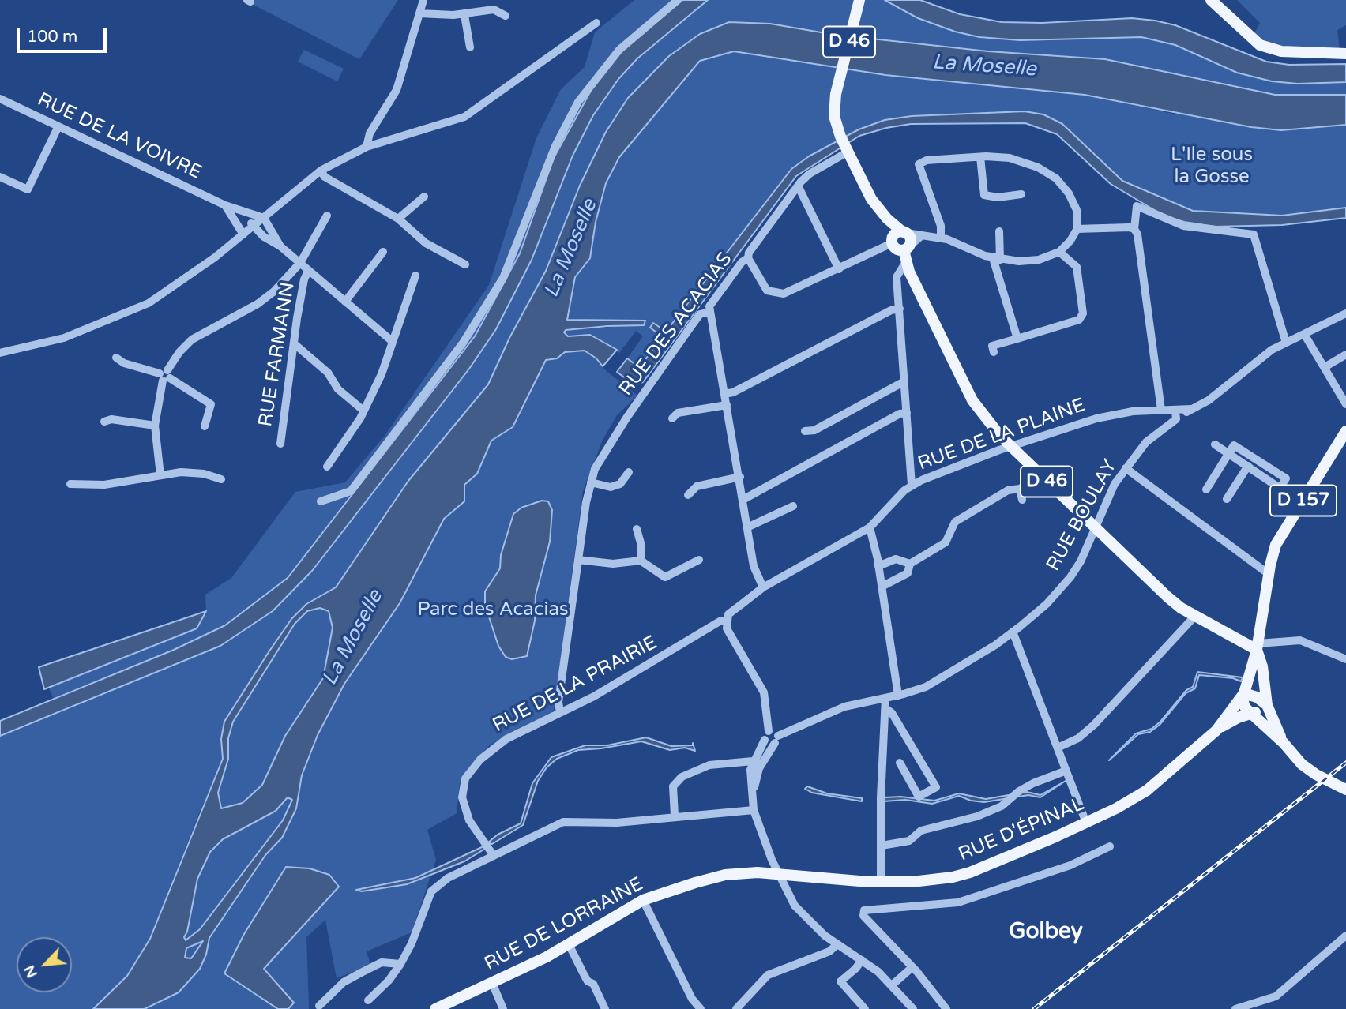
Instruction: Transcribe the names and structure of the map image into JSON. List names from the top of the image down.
{
  "streets": {
    "main road": [
      "D 46",
      "D 157",
      "RUE D'ÉPINAL",
      "RUE DE LORRAINE"
    ],
    "street": [
      "RUE DE LA VOIVRE",
      "RUE DES ACACIAS",
      "RUE FARMANN",
      "RUE DE LA PLAINE",
      "RUE BOULAY",
      "RUE DE LA PRAIRIE"
    ]
  },
  "crossings": [
    ["D 46", "RUE DES ACACIAS"],
    ["D 46", "RUE DE LA PLAINE"],
    ["D 46", "D 157"],
    ["D 46", "RUE BOULAY"],
    ["D 46", "RUE D'ÉPINAL"],
    ["RUE DES ACACIAS", "RUE DE LA PRAIRIE"],
    ["RUE DE LA PLAINE", "RUE BOULAY"],
    ["RUE DE LA PLAINE", "RUE DE LA PRAIRIE"],
    ["D 157", "RUE D'ÉPINAL"],
    ["RUE D'ÉPINAL", "RUE DE LORRAINE"]
  ],
  "districts": ["Golbey"],
  "water": ["La Moselle"],
  "parks": ["L'Ile sous la Gosse", "Parc des Acacias"],
  "scale_bar": "100 m",
  "north": "bottom left"
}
